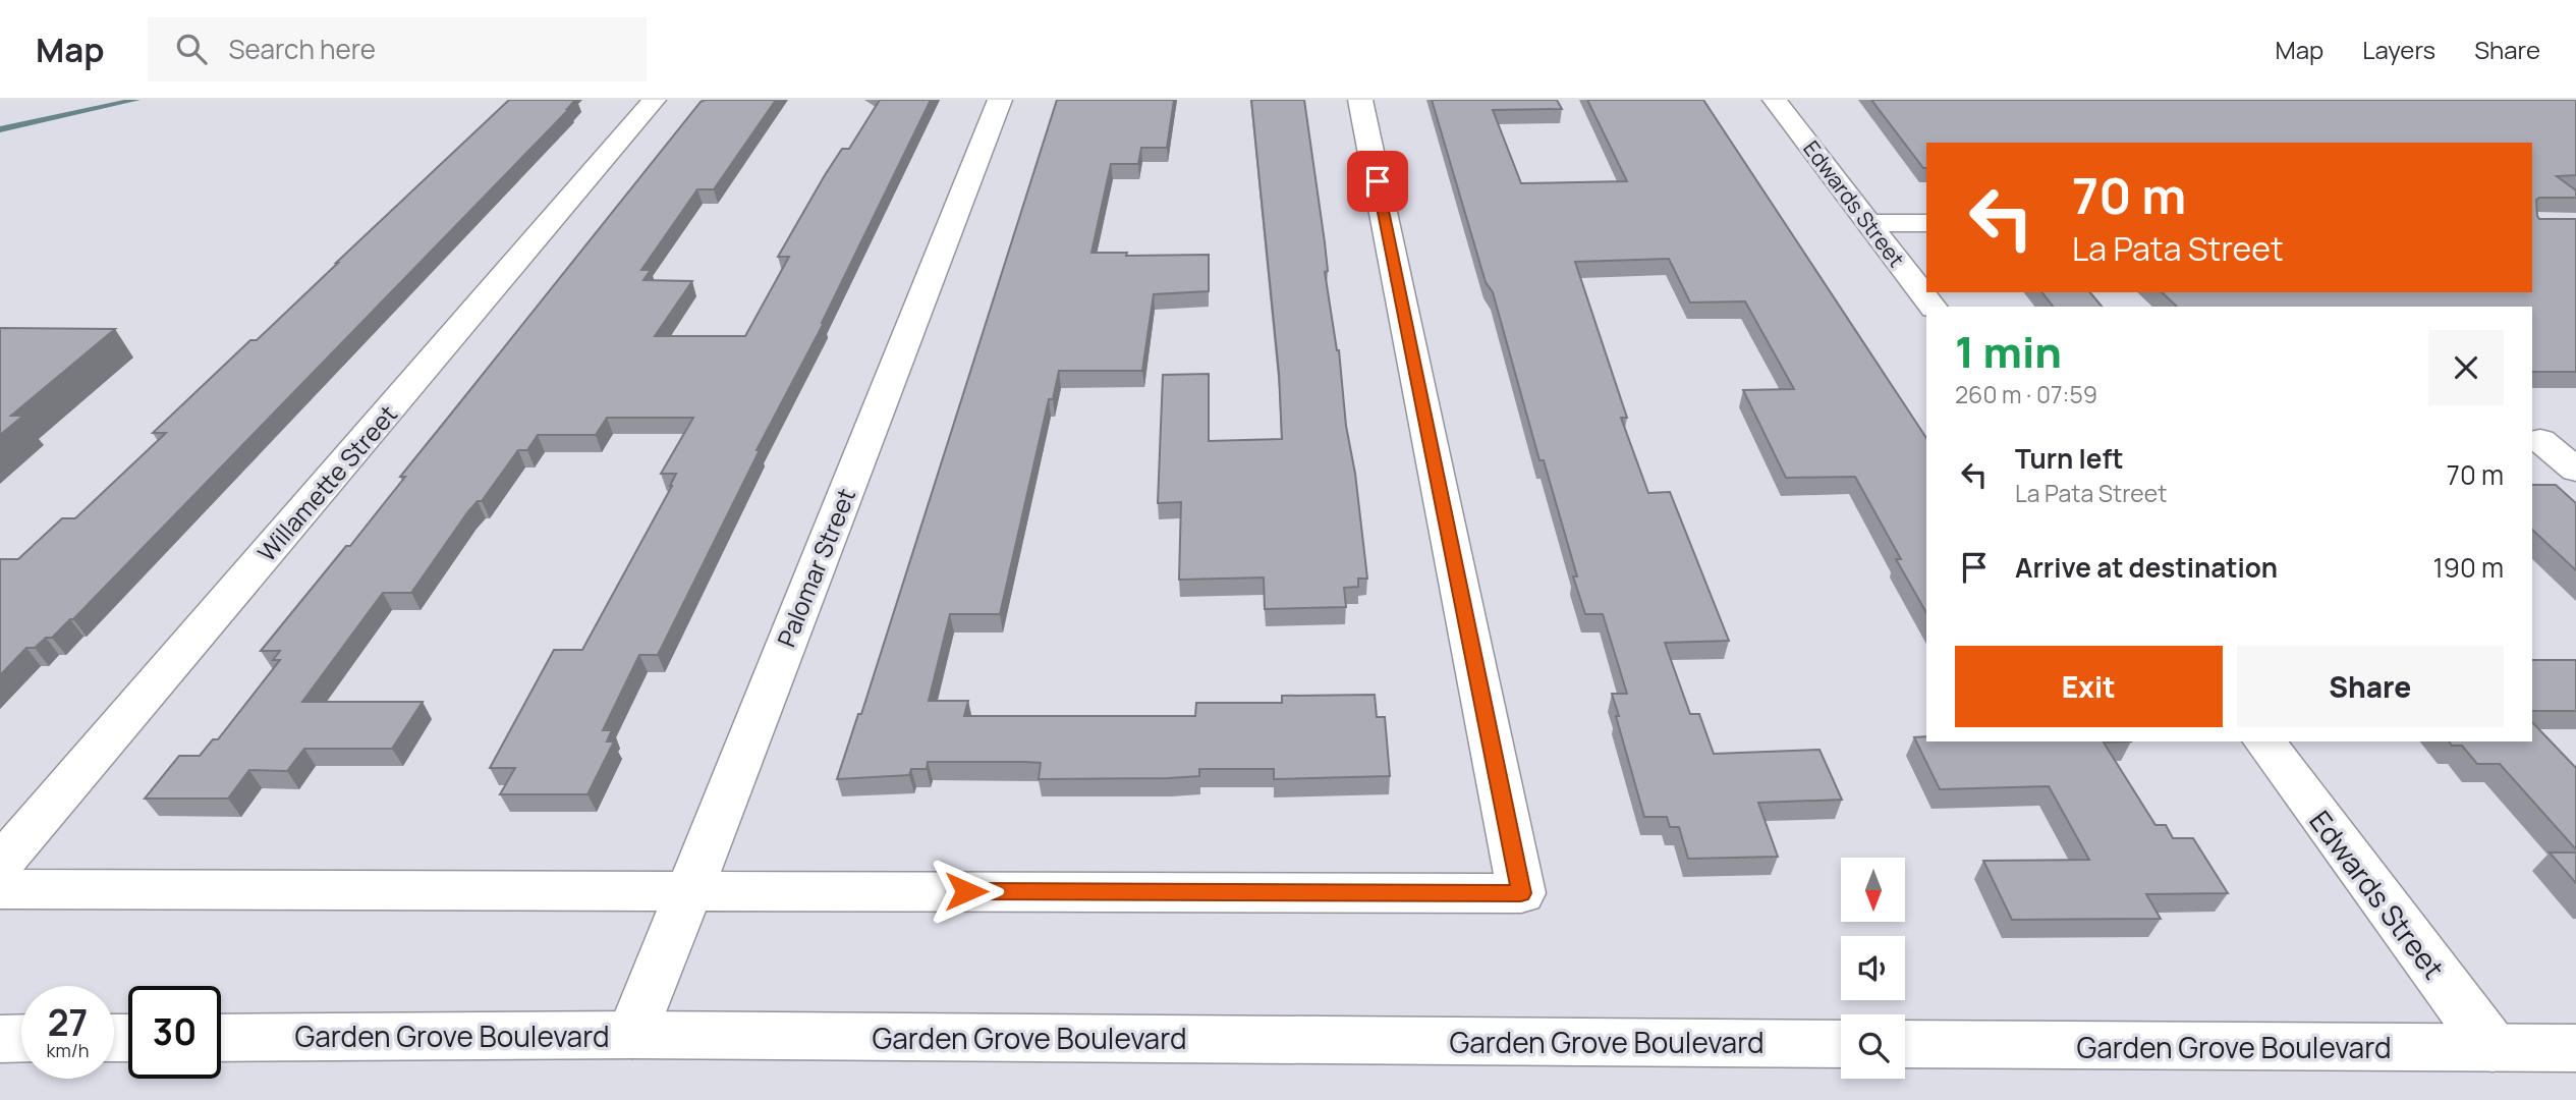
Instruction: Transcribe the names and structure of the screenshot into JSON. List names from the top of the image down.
{
  "streets": {
    "street": [
      "Edwards Street",
      "Willamette Street",
      "Palomar Street",
      "Garden Grove Boulevard"
    ]
  },
  "crossings": [
    ["Edwards Street", "Garden Grove Boulevard"],
    ["Palomar Street", "Garden Grove Boulevard"]
  ],
  "north": "bottom",
  "page": {
    "header": "Map",
    "search": "Search here",
    "nav": ["Map", "Layers", "Share"],
    "turn": ["70 m", "La Pata Street"],
    "heading": ["1 min", "260 m · 07:59"],
    "list": [
      {
        "name": "Turn left",
        "note": "La Pata Street",
        "value": "70 m"
      },
      {
        "name": "Arrive at destination",
        "value": "190 m"
      }
    ],
    "buttons": ["Exit", "Share"],
    "speed": "27 km/h",
    "limit": "30"
  }
}
